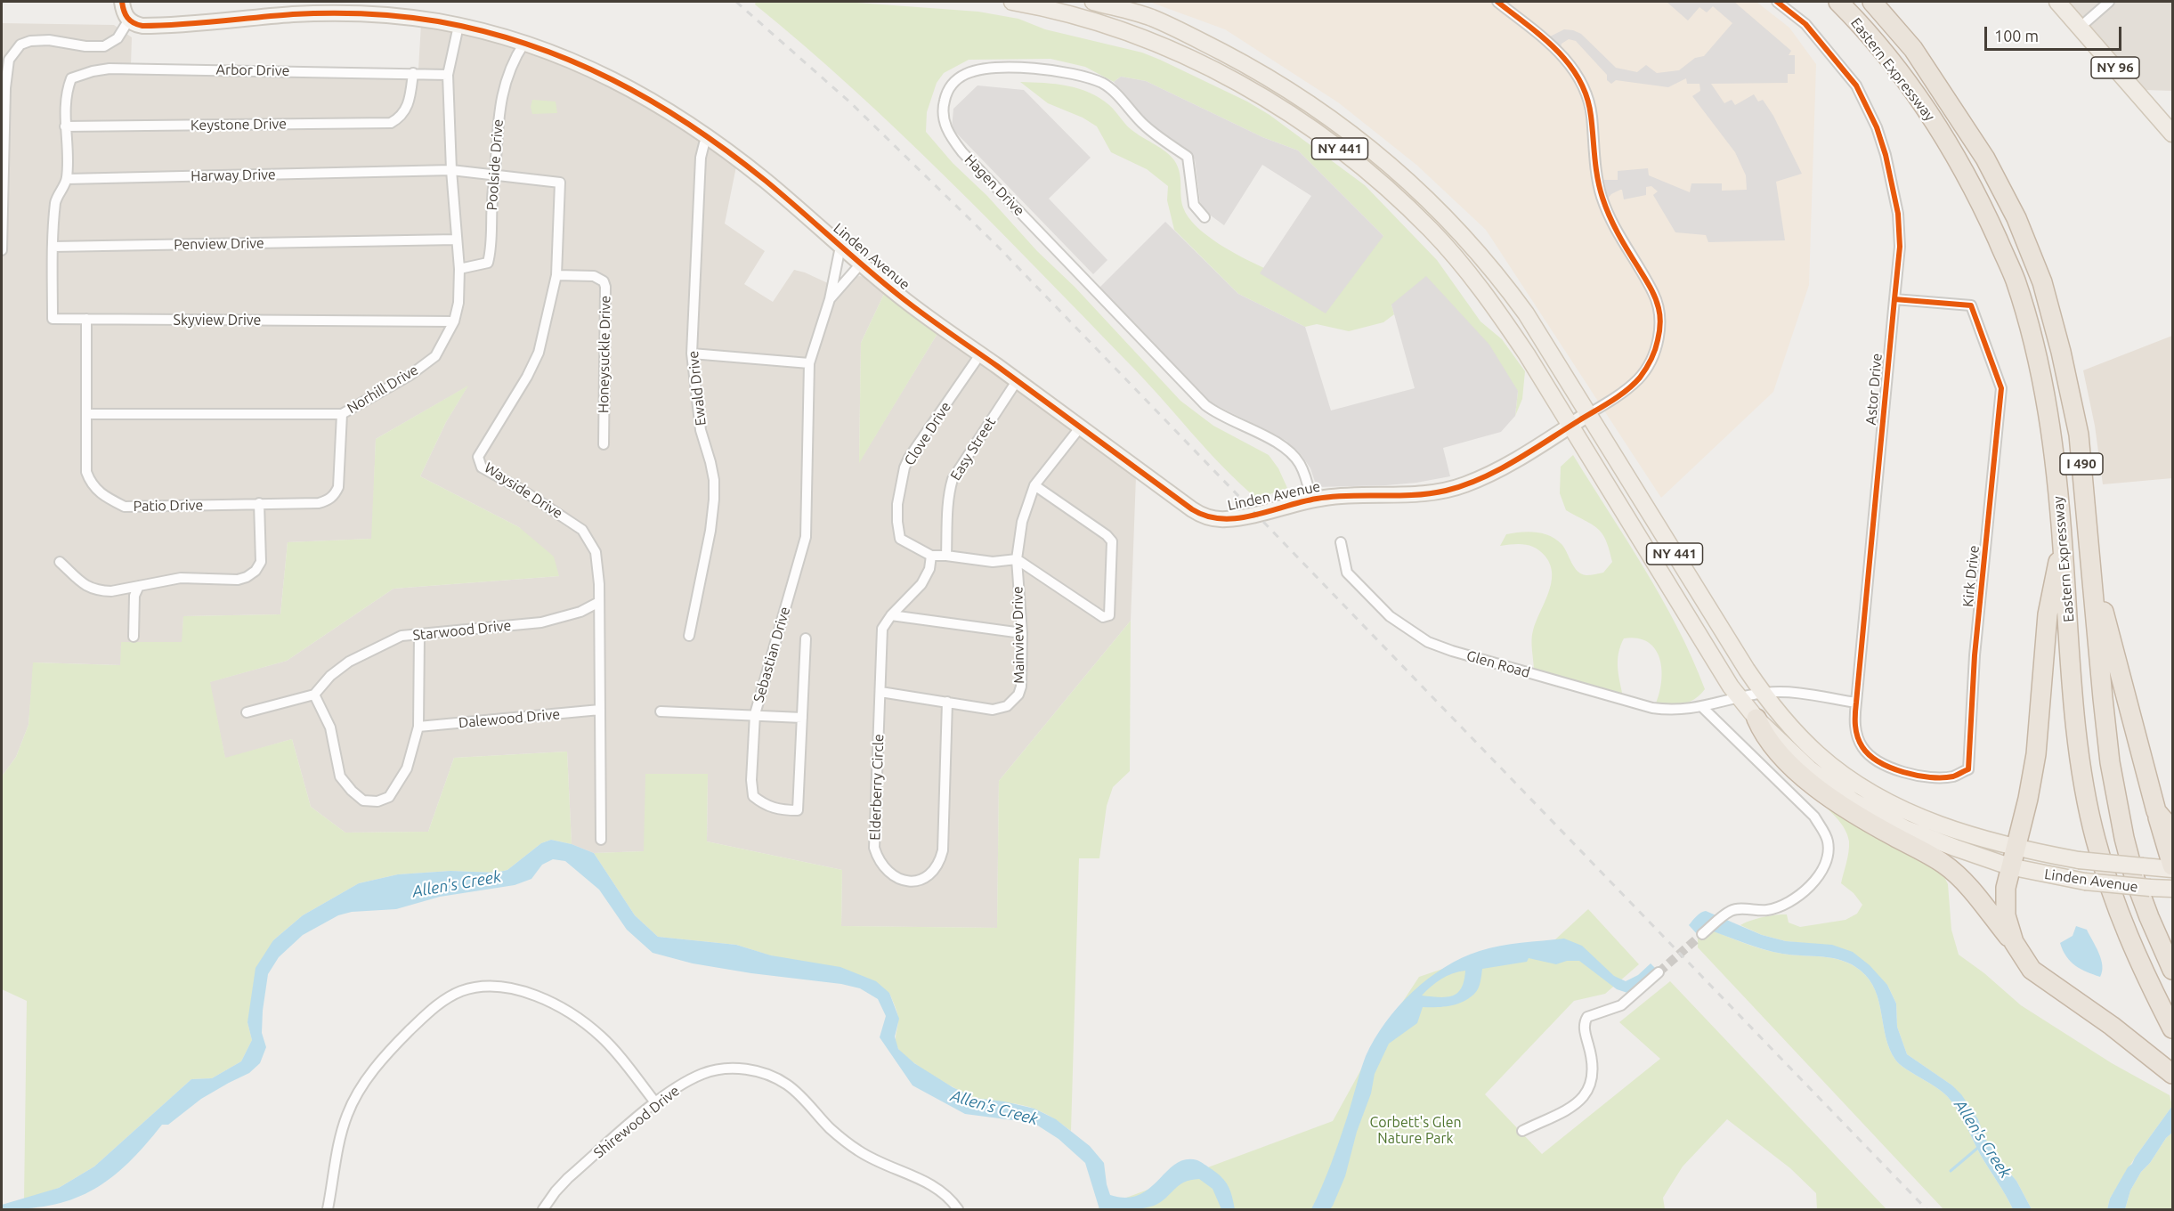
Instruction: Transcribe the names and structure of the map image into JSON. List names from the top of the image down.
{
  "streets": {
    "highway": ["Eastern Expressway", "I 490"],
    "main road": ["NY 96", "NY 441", "Linden Avenue"],
    "street": [
      "Arbor Drive",
      "Keystone Drive",
      "Poolside Drive",
      "Harway Drive",
      "Hagen Drive",
      "Penview Drive",
      "Skyview Drive",
      "Honeysuckle Drive",
      "Ewald Drive",
      "Norhill Drive",
      "Astor Drive",
      "Clove Drive",
      "Easy Street",
      "Wayside Drive",
      "Patio Drive",
      "Kirk Drive",
      "Starwood Drive",
      "Mainview Drive",
      "Sebastian Drive",
      "Glen Road",
      "Dalewood Drive",
      "Elderberry Circle",
      "Shirewood Drive"
    ]
  },
  "crossings": [
    ["Arbor Drive", "Keystone Drive"],
    ["Arbor Drive", "Norhill Drive"],
    ["NY 441", "Linden Avenue"],
    ["NY 441", "Glen Road"],
    ["Poolside Drive", "Harway Drive"],
    ["Poolside Drive", "Linden Avenue"],
    ["Poolside Drive", "Norhill Drive"],
    ["Poolside Drive", "Wayside Drive"],
    ["Harway Drive", "Norhill Drive"],
    ["Harway Drive", "Wayside Drive"],
    ["Hagen Drive", "Linden Avenue"],
    ["Penview Drive", "Skyview Drive"],
    ["Penview Drive", "Norhill Drive"],
    ["Linden Avenue", "Ewald Drive"],
    ["Linden Avenue", "Norhill Drive"],
    ["Linden Avenue", "Clove Drive"],
    ["Linden Avenue", "Easy Street"],
    ["Linden Avenue", "Sebastian Drive"],
    ["Skyview Drive", "Norhill Drive"],
    ["Skyview Drive", "Patio Drive"],
    ["Honeysuckle Drive", "Wayside Drive"],
    ["Norhill Drive", "Patio Drive"],
    ["Astor Drive", "Kirk Drive"],
    ["Clove Drive", "Easy Street"],
    ["Clove Drive", "Mainview Drive"],
    ["Clove Drive", "Elderberry Circle"],
    ["Wayside Drive", "Starwood Drive"],
    ["Wayside Drive", "Dalewood Drive"],
    ["Mainview Drive", "Elderberry Circle"]
  ],
  "water": ["Allen's Creek"],
  "parks": ["Corbett's Glen Nature Park"],
  "scale_bar": "100 m"
}
